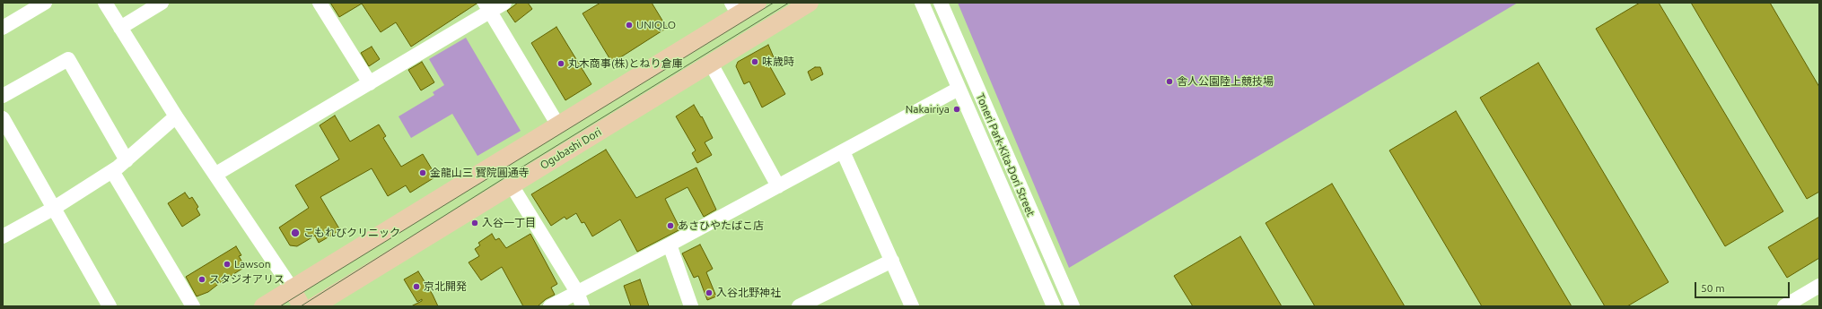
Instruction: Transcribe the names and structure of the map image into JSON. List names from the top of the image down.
{
  "streets": {
    "main road": ["Ogubashi Dori"],
    "street": ["Toneri Park-Kita-Dori Street"]
  },
  "places": [
    "UNIQLO",
    "味歳時",
    "丸木商事(株)とねり倉庫",
    "舎人公園陸上競技場",
    "Nakairiya",
    "金龍山三 寳院圓通寺",
    "入谷一丁目",
    "あさひやたばこ店",
    "こもれびクリニック",
    "Lawson",
    "スタジオアリス",
    "京北開発",
    "入谷北野神社"
  ],
  "scale_bar": "50 m"
}
